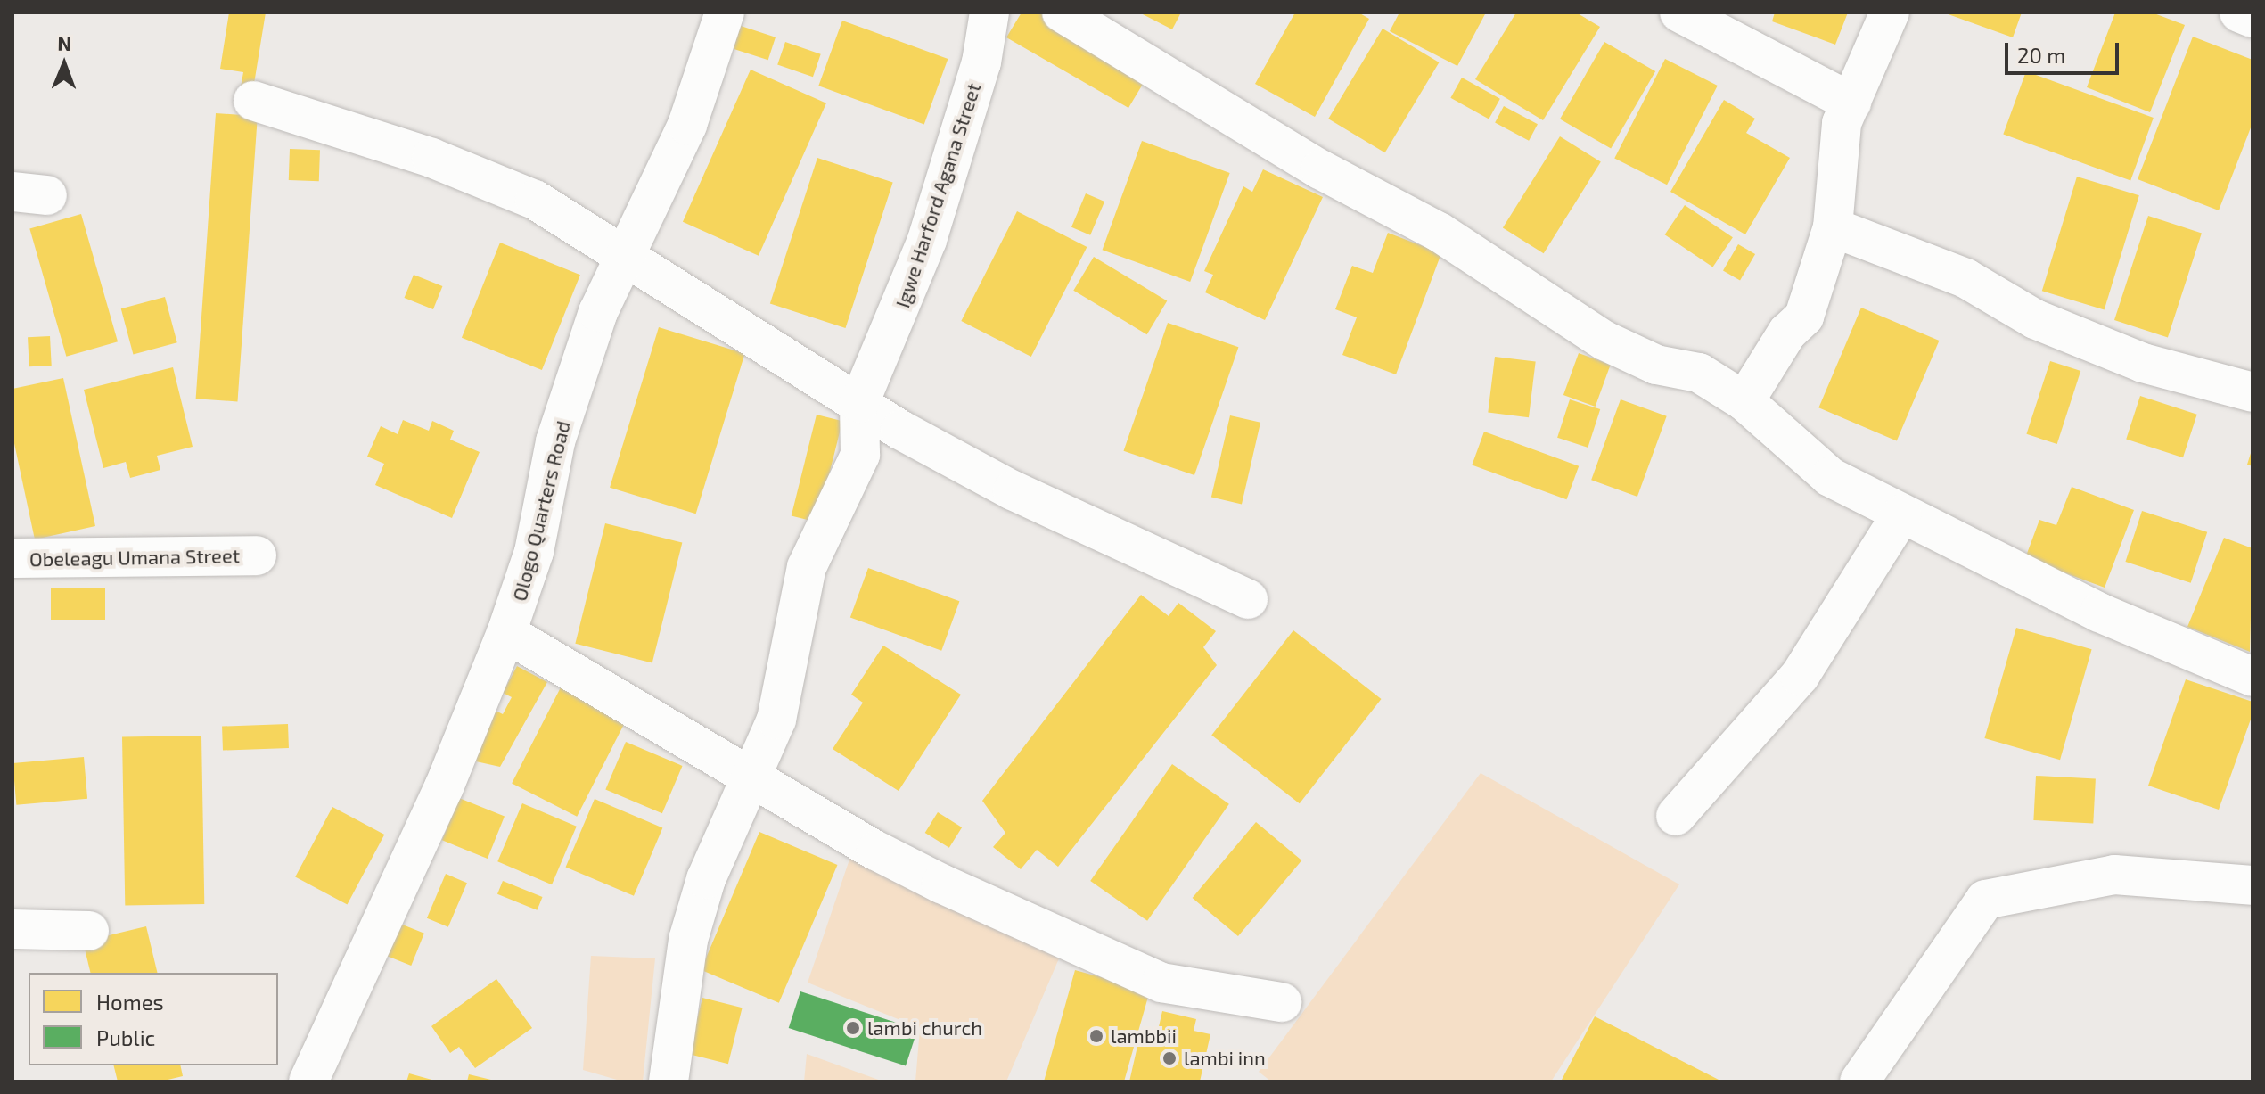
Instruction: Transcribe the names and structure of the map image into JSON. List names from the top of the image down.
{
  "streets": {
    "street": ["Igwe Harford Agana Street", "Ologo Quarters Road", "Obeleagu Umana Street"]
  },
  "places": ["lambi church", "lambbii", "lambi inn"],
  "legend": ["Homes", "Public"],
  "scale_bar": "20 m",
  "north": "top"
}
